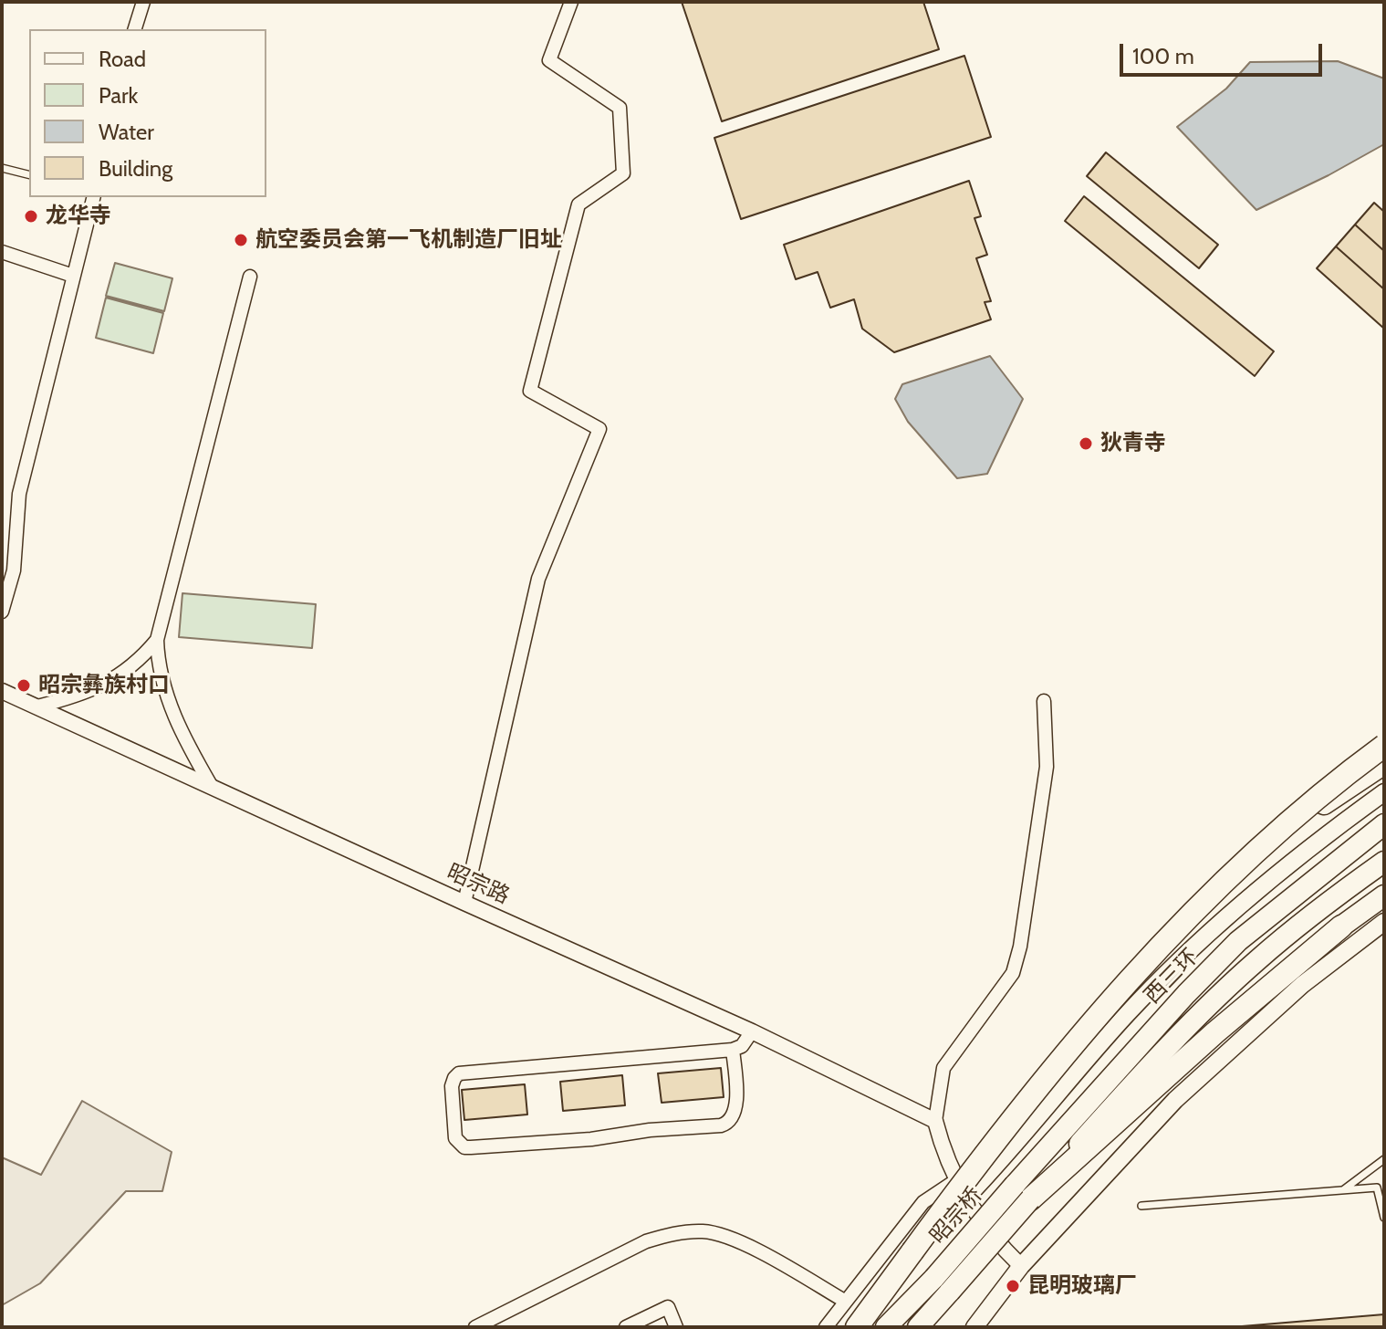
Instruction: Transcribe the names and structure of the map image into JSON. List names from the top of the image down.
{
  "streets": {
    "highway": ["西三环", "昭宗桥"],
    "street": ["昭宗路"]
  },
  "crossings": [
    ["西三环", "昭宗桥"]
  ],
  "places": [
    "龙华寺",
    "航空委员会第一飞机制造厂旧址",
    "狄青寺",
    "昭宗彝族村口",
    "昆明玻璃厂"
  ],
  "legend": [
    "Road",
    "Park",
    "Water",
    "Building"
  ],
  "scale_bar": "100 m"
}
